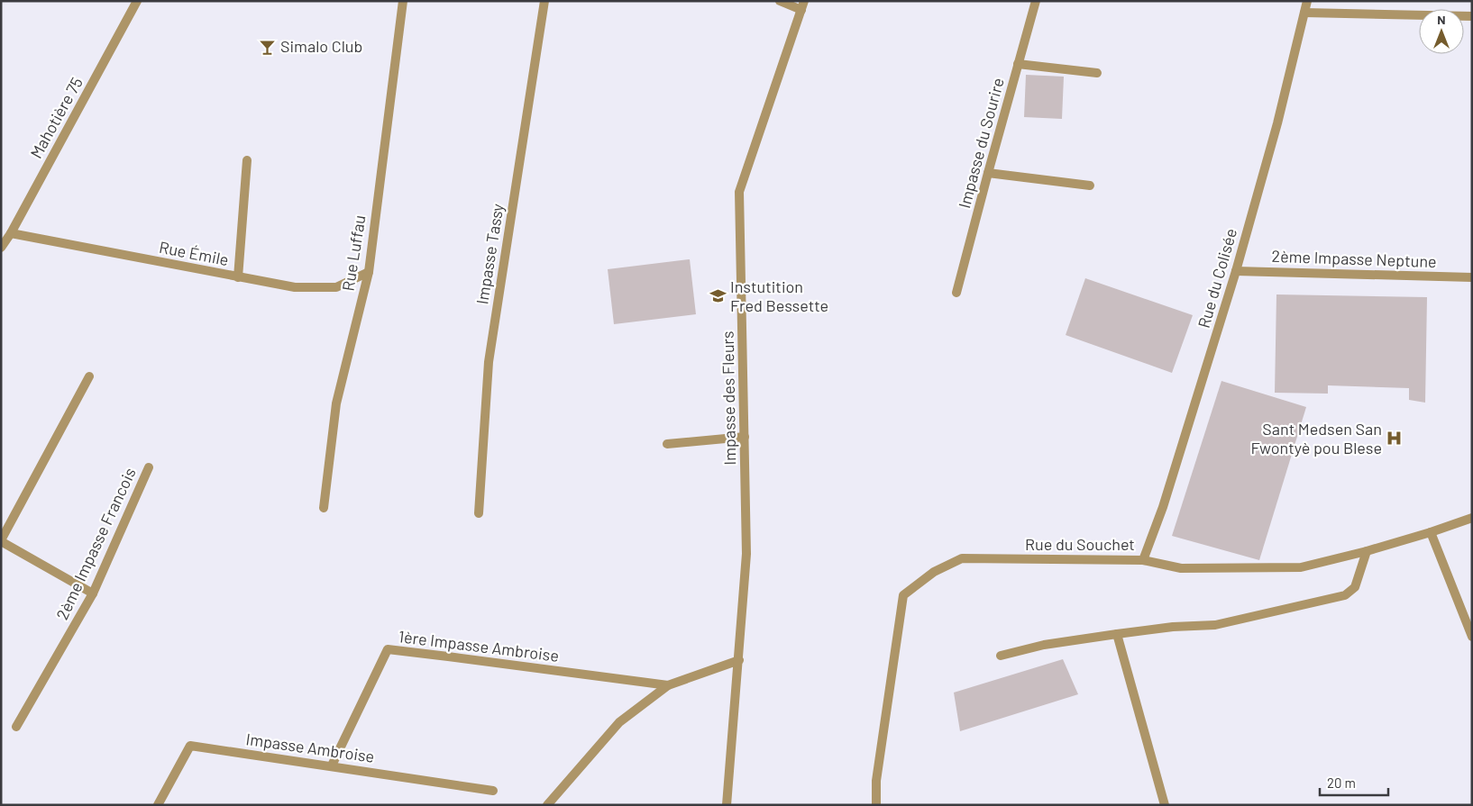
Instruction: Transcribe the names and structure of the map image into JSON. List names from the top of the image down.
{
  "streets": {
    "street": [
      "Mahotière 75",
      "Impasse du Sourire",
      "Rue Luffau",
      "Rue Émile",
      "Impasse Tassy",
      "2ème Impasse Neptune",
      "Rue du Colisée",
      "Impasse des Fleurs",
      "2ème Impasse Francois",
      "Rue du Souchet",
      "1ère Impasse Ambroise",
      "Impasse Ambroise"
    ]
  },
  "crossings": [
    ["Mahotière 75", "Rue Émile"],
    ["Rue Luffau", "Rue Émile"],
    ["2ème Impasse Neptune", "Rue du Colisée"],
    ["Rue du Colisée", "Rue du Souchet"],
    ["1ère Impasse Ambroise", "Impasse Ambroise"]
  ],
  "places": {
    "bar": ["Simalo Club"],
    "school or university": ["Instutition Fred Bessette"],
    "hospital": ["Sant Medsen San Fwontyè pou Blese"]
  },
  "scale_bar": "20 m",
  "north": "top"
}
